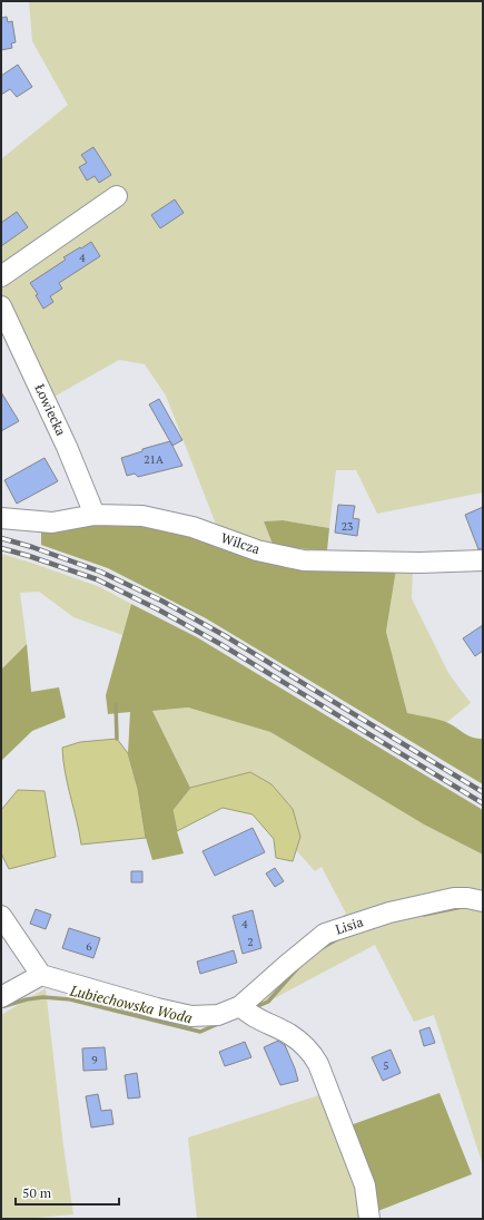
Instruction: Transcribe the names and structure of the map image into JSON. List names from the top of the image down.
{
  "streets": {
    "street": ["Łowiecka", "Wilcza", "Lisia"]
  },
  "crossings": [
    ["Łowiecka", "Wilcza"]
  ],
  "water": ["Lubiechowska Woda"],
  "house_numbers": [
    "4",
    "21A",
    "23",
    "4",
    "2",
    "6",
    "9",
    "5"
  ],
  "scale_bar": "50 m"
}
